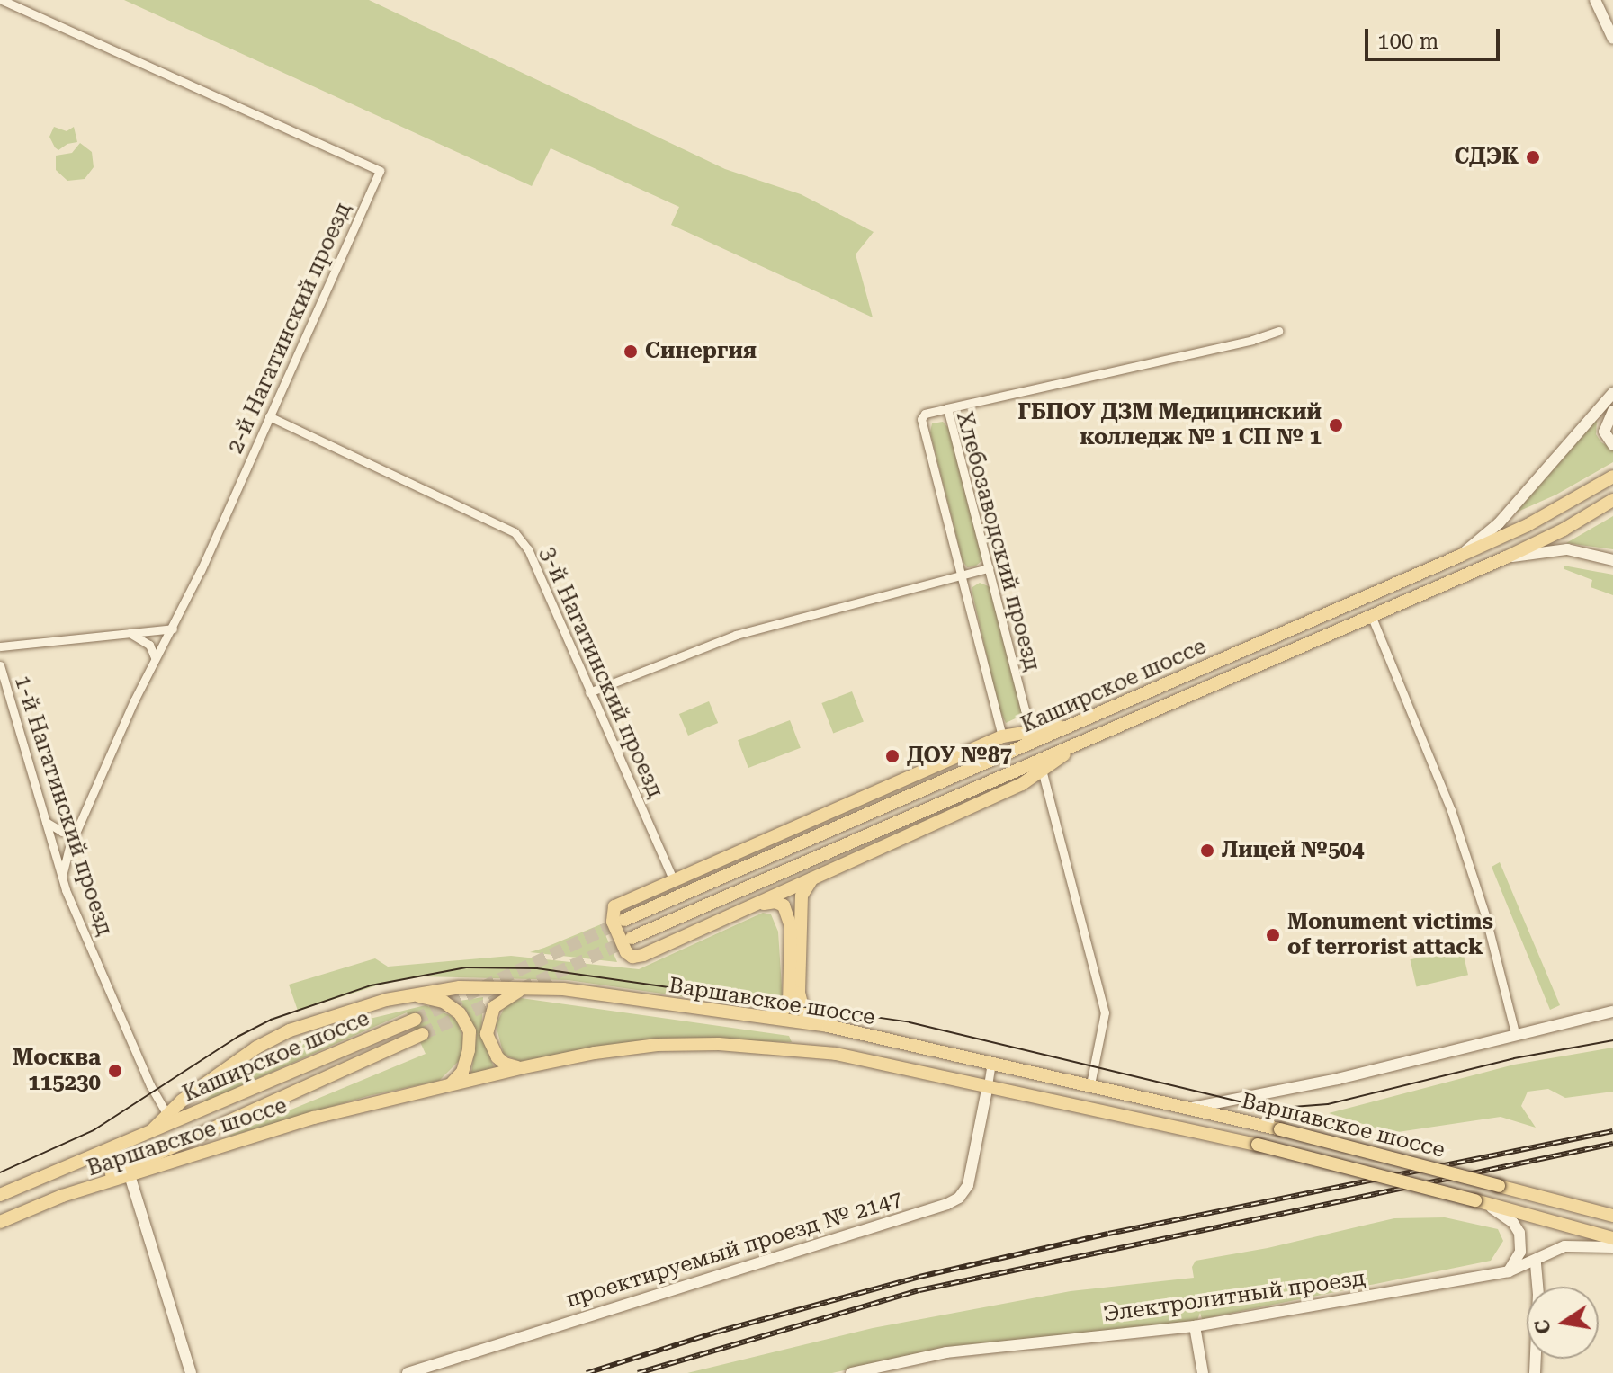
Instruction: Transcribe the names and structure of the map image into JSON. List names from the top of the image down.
{
  "streets": {
    "main road": ["Каширское шоссе", "Варшавское шоссе"],
    "street": [
      "2-й Нагатинский проезд",
      "Хлебозаводский проезд",
      "3-й Нагатинский проезд",
      "1-й Нагатинский проезд",
      "проектируемый проезд № 2147",
      "Электролитный проезд"
    ]
  },
  "crossings": [
    ["2-й Нагатинский проезд", "3-й Нагатинский проезд"],
    ["2-й Нагатинский проезд", "1-й Нагатинский проезд"],
    ["Каширское шоссе", "Варшавское шоссе"],
    ["1-й Нагатинский проезд", "Варшавское шоссе"],
    ["Варшавское шоссе", "проектируемый проезд № 2147"]
  ],
  "places": [
    "СДЭК",
    "Синергия",
    "ГБПОУ ДЗМ Медицинский колледж № 1 СП № 1",
    "ДОУ №87",
    "Лицей №504",
    "Monument victims of terrorist attack",
    "Москва 115230"
  ],
  "scale_bar": "100 m",
  "north": "left"
}
